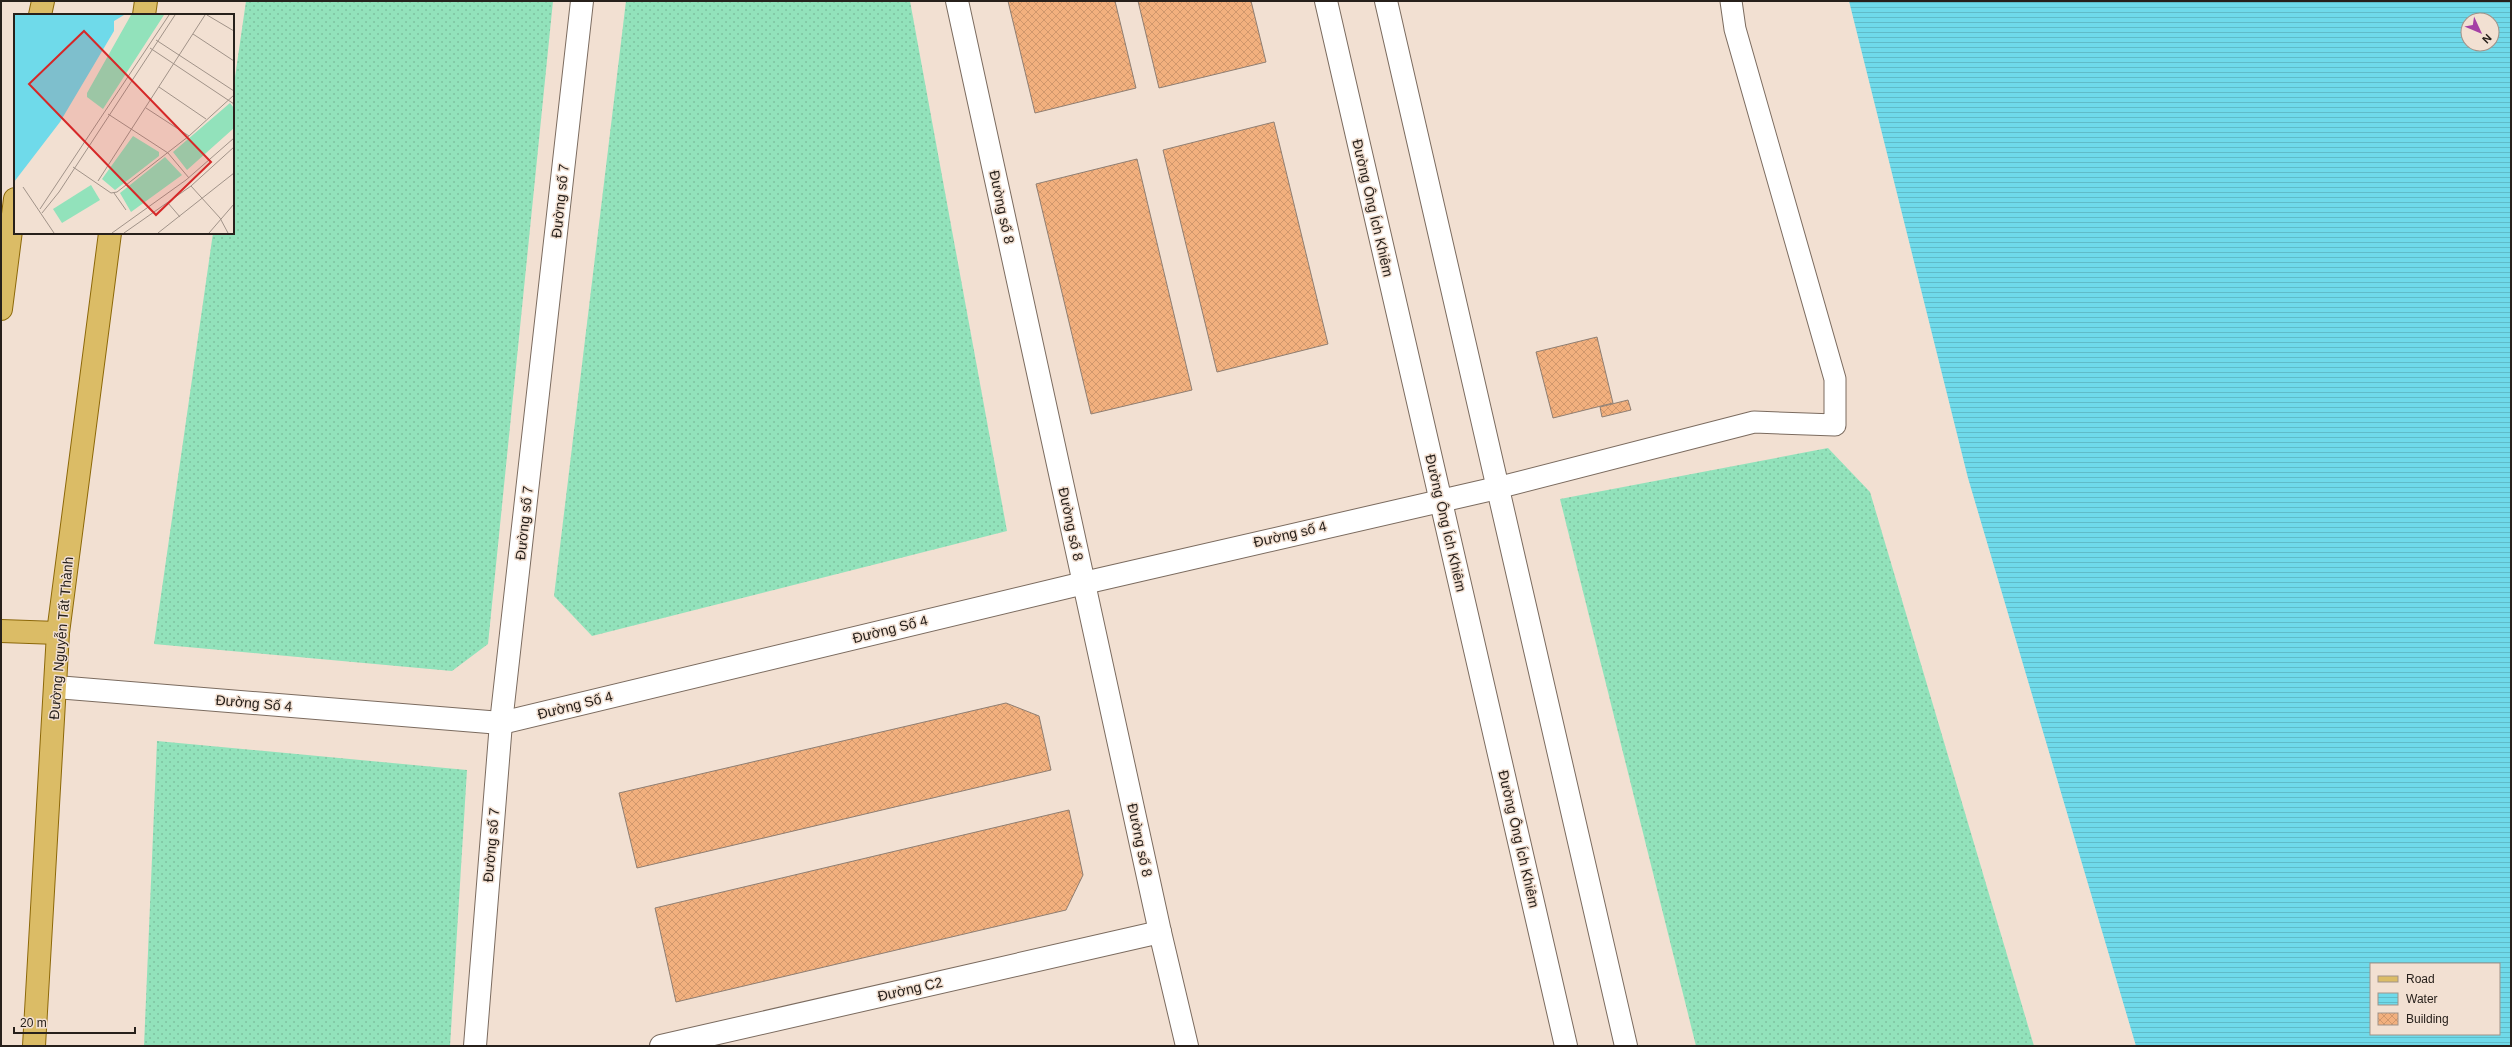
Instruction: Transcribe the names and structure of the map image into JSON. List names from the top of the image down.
{
  "streets": {
    "main road": ["Đường Nguyễn Tất Thành"],
    "street": [
      "Đường số 7",
      "Đường số 8",
      "Đường Ông Ích Khiêm",
      "Đường số 4",
      "Đường Số 4",
      "Đường C2"
    ]
  },
  "crossings": [
    ["Đường số 7", "Đường Số 4"],
    ["Đường số 8", "Đường số 4"],
    ["Đường số 8", "Đường Số 4"],
    ["Đường số 8", "Đường C2"],
    ["Đường Ông Ích Khiêm", "Đường số 4"],
    ["Đường số 4", "Đường Số 4"],
    ["Đường Số 4", "Đường Nguyễn Tất Thành"]
  ],
  "legend": ["Road", "Water", "Building"],
  "scale_bar": "20 m",
  "north": "bottom right"
}
